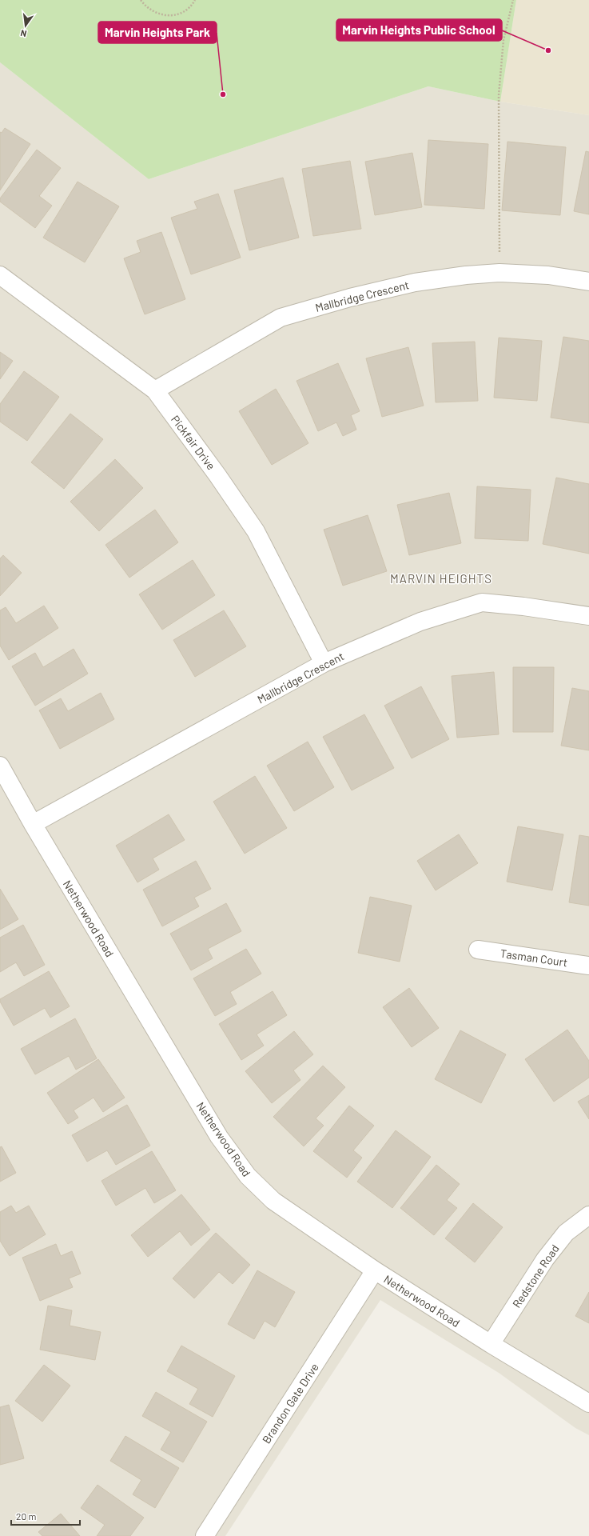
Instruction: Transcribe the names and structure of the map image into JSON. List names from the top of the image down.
{
  "streets": {
    "street": [
      "Mallbridge Crescent",
      "Pickfair Drive",
      "Netherwood Road",
      "Tasman Court",
      "Redstone Road",
      "Brandon Gate Drive"
    ]
  },
  "crossings": [
    ["Mallbridge Crescent", "Pickfair Drive"],
    ["Mallbridge Crescent", "Netherwood Road"],
    ["Netherwood Road", "Redstone Road"],
    ["Netherwood Road", "Brandon Gate Drive"]
  ],
  "districts": ["MARVIN HEIGHTS"],
  "places": ["Marvin Heights Public School", "Marvin Heights Park"],
  "scale_bar": "20 m",
  "north": "bottom"
}
